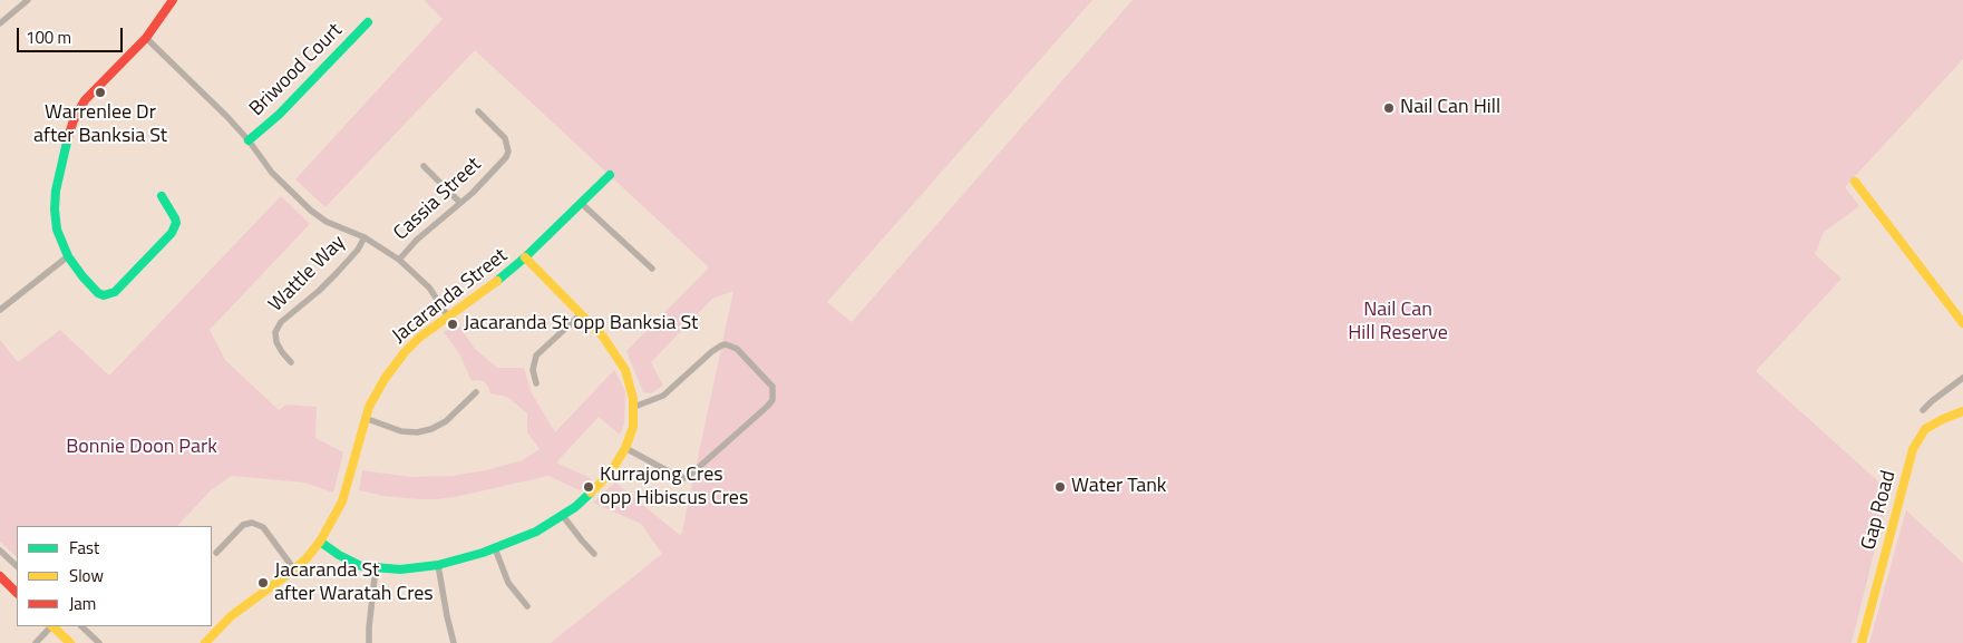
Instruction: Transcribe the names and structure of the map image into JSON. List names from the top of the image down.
{
  "streets": {
    "street": [
      "Briwood Court",
      "Cassia Street",
      "Wattle Way",
      "Jacaranda Street",
      "Gap Road"
    ]
  },
  "parks": ["Nail Can Hill Reserve", "Bonnie Doon Park"],
  "places": [
    "Warrenlee Dr after Banksia St",
    "Nail Can Hill",
    "Jacaranda St opp Banksia St",
    "Kurrajong Cres opp Hibiscus Cres",
    "Water Tank",
    "Jacaranda St after Waratah Cres"
  ],
  "legend": ["Fast", "Slow", "Jam"],
  "scale_bar": "100 m"
}
